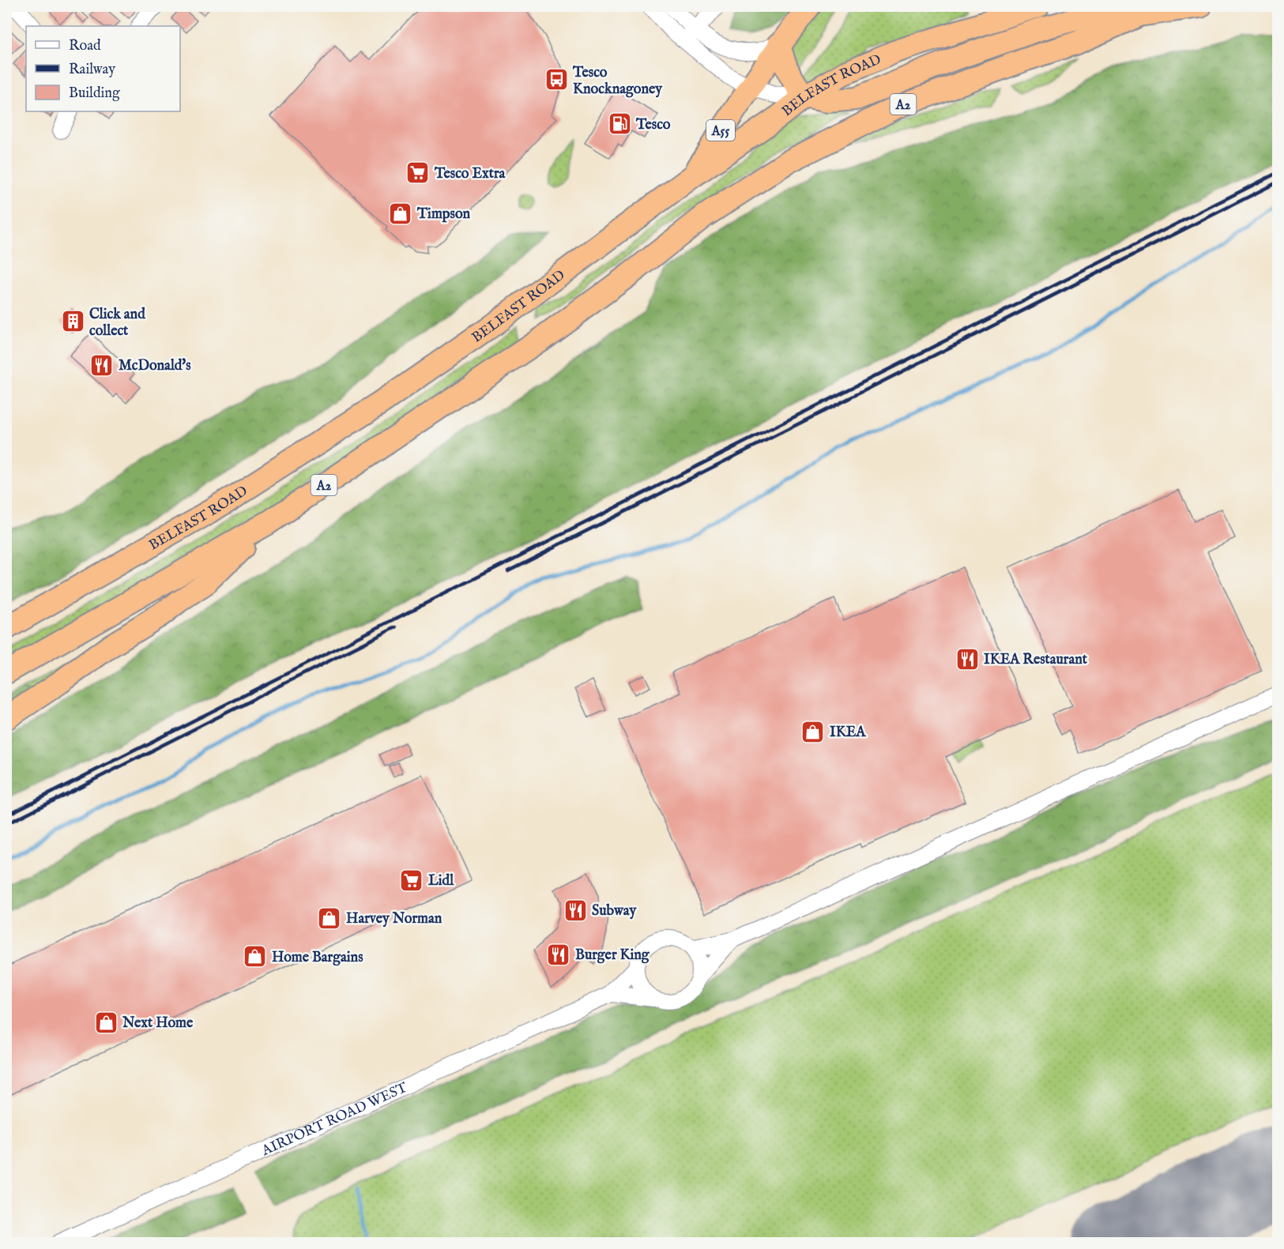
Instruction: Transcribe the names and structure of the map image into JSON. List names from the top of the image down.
{
  "streets": {
    "highway": ["BELFAST ROAD", "A2", "A55"],
    "street": ["AIRPORT ROAD WEST"]
  },
  "crossings": [
    ["BELFAST ROAD", "A55"]
  ],
  "places": {
    "bus stop": ["Tesco Knocknagoney"],
    "fuel station": ["Tesco"],
    "supermarket": ["Tesco Extra", "Lidl"],
    "shop": [
      "Timpson",
      "IKEA",
      "Harvey Norman",
      "Home Bargains",
      "Next Home"
    ],
    "building": ["Click and collect"],
    "restaurant": [
      "McDonald's",
      "IKEA Restaurant",
      "Subway",
      "Burger King"
    ]
  },
  "legend": ["Road", "Railway", "Building"]
}
